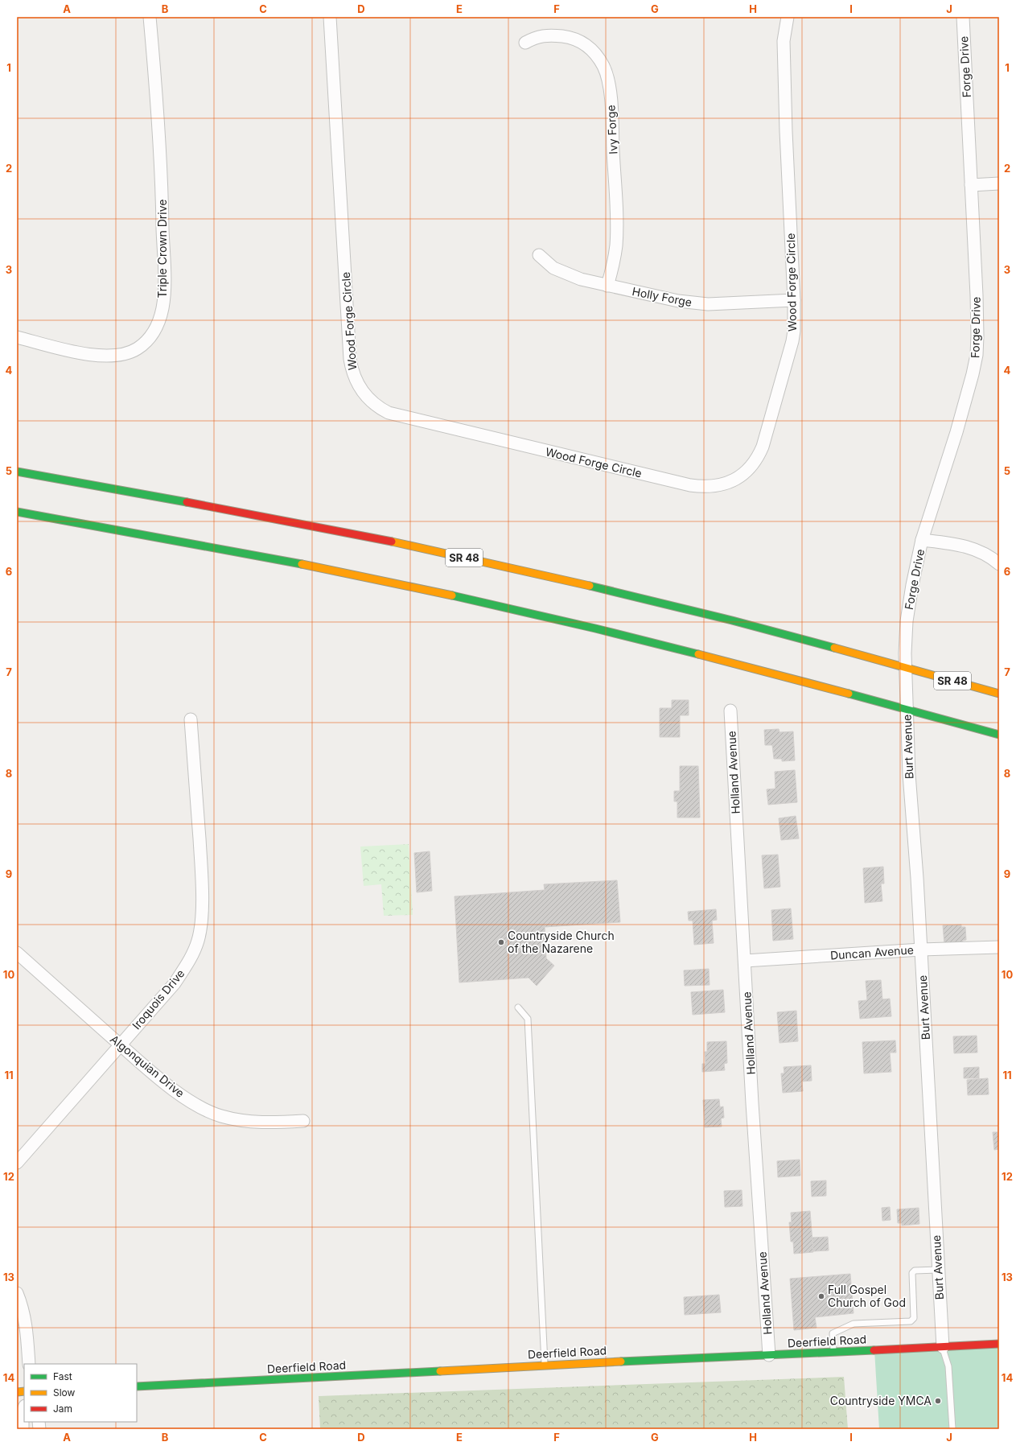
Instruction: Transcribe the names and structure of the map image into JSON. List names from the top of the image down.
{
  "streets": {
    "main road": ["SR 48", "Deerfield Road"],
    "street": [
      "Forge Drive",
      "Ivy Forge",
      "Triple Crown Drive",
      "Wood Forge Circle",
      "Holly Forge",
      "Burt Avenue",
      "Holland Avenue",
      "Duncan Avenue",
      "Iroquois Drive",
      "Algonquian Drive"
    ]
  },
  "crossings": [
    ["Forge Drive", "SR 48"],
    ["Forge Drive", "Burt Avenue"],
    ["Ivy Forge", "Holly Forge"],
    ["Wood Forge Circle", "Holly Forge"],
    ["SR 48", "Burt Avenue"],
    ["Burt Avenue", "Duncan Avenue"],
    ["Burt Avenue", "Deerfield Road"],
    ["Holland Avenue", "Duncan Avenue"],
    ["Holland Avenue", "Deerfield Road"],
    ["Iroquois Drive", "Algonquian Drive"]
  ],
  "places": ["Countryside Church of the Nazarene", "Full Gospel Church of God", "Countryside YMCA"],
  "legend": ["Fast", "Slow", "Jam"],
  "grid": {
    "columns": [
      "A",
      "B",
      "C",
      "D",
      "E",
      "F",
      "G",
      "H",
      "I",
      "J"
    ],
    "rows": [
      "1",
      "2",
      "3",
      "4",
      "5",
      "6",
      "7",
      "8",
      "9",
      "10",
      "11",
      "12",
      "13",
      "14"
    ]
  }
}
